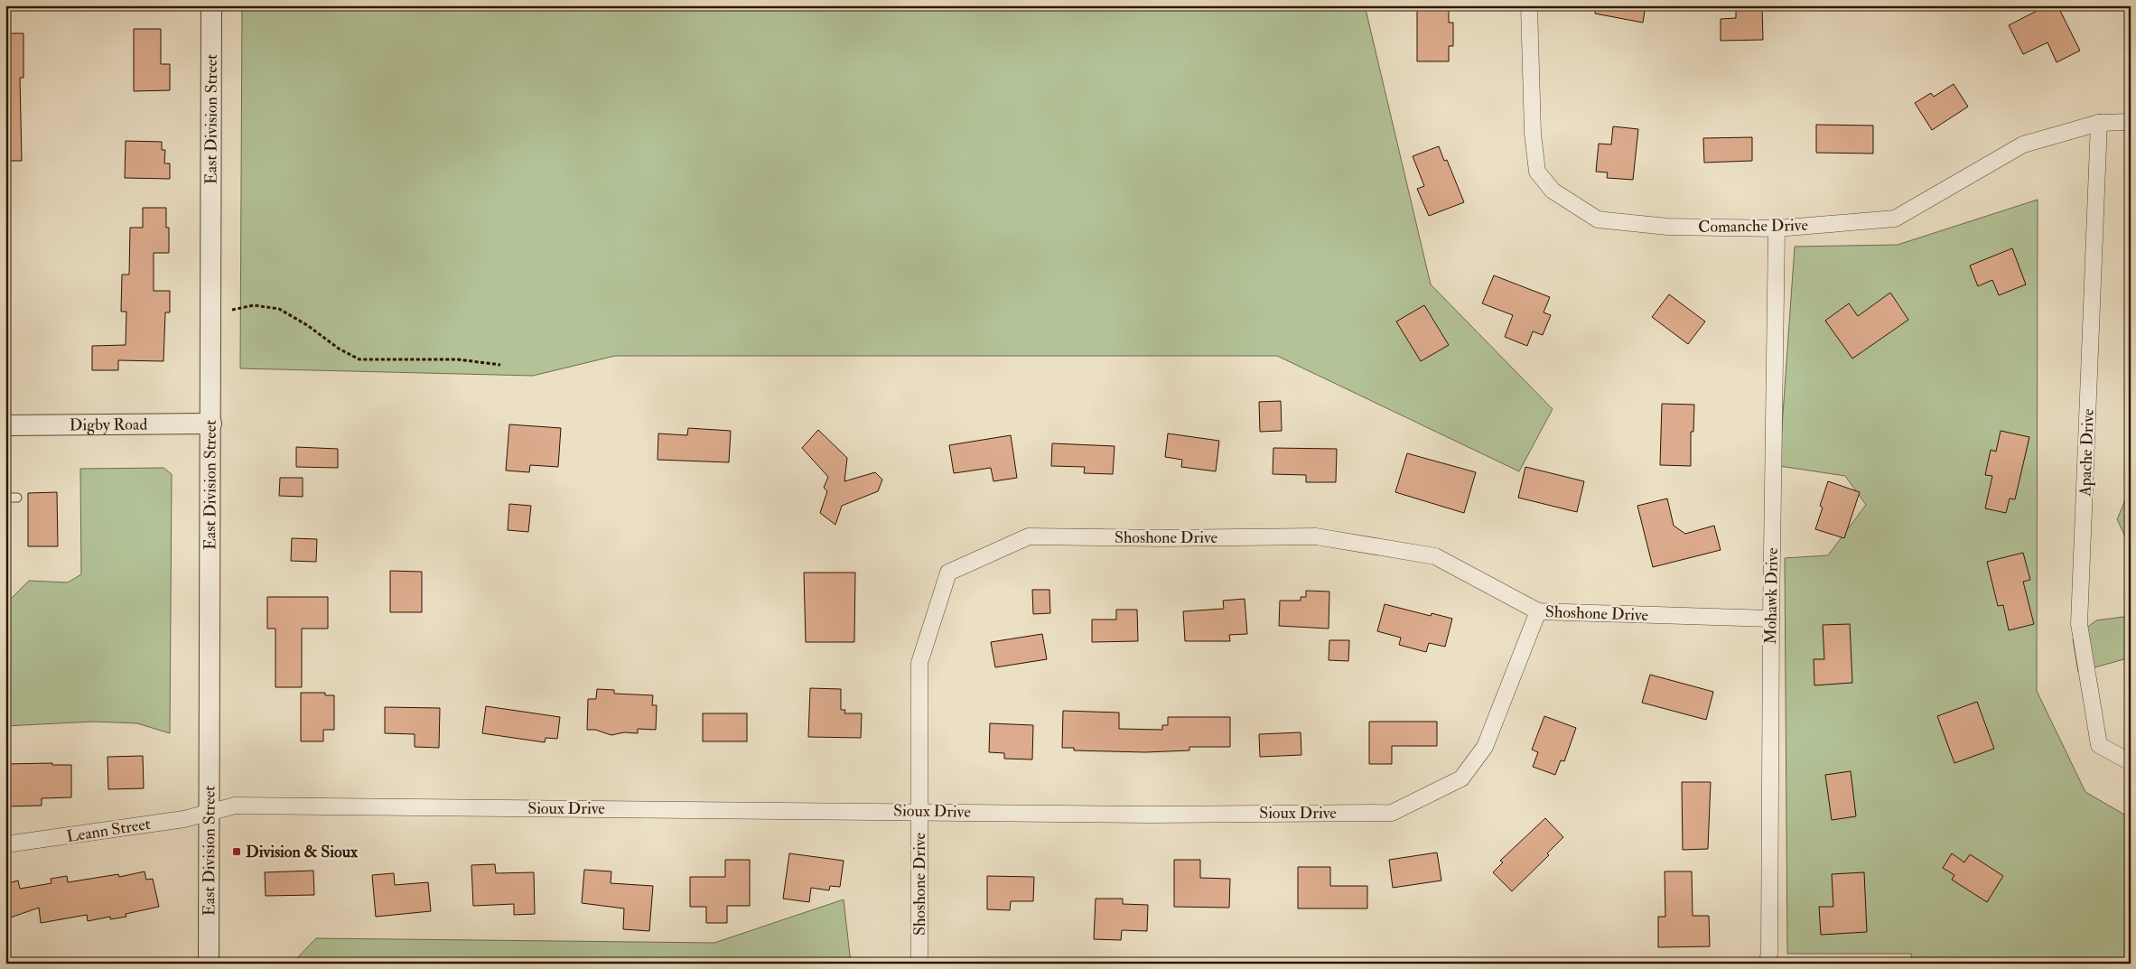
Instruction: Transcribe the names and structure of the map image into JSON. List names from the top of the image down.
{
  "streets": {
    "street": [
      "East Division Street",
      "Comanche Drive",
      "Digby Road",
      "Apache Drive",
      "Shoshone Drive",
      "Mohawk Drive",
      "Sioux Drive",
      "Leann Street"
    ]
  },
  "crossings": [
    ["East Division Street", "Digby Road"],
    ["East Division Street", "Sioux Drive"],
    ["East Division Street", "Leann Street"],
    ["Comanche Drive", "Apache Drive"],
    ["Comanche Drive", "Mohawk Drive"],
    ["Shoshone Drive", "Mohawk Drive"],
    ["Shoshone Drive", "Sioux Drive"],
    ["Sioux Drive", "Leann Street"]
  ],
  "places": {
    "transit": ["Division & Sioux"]
  }
}
